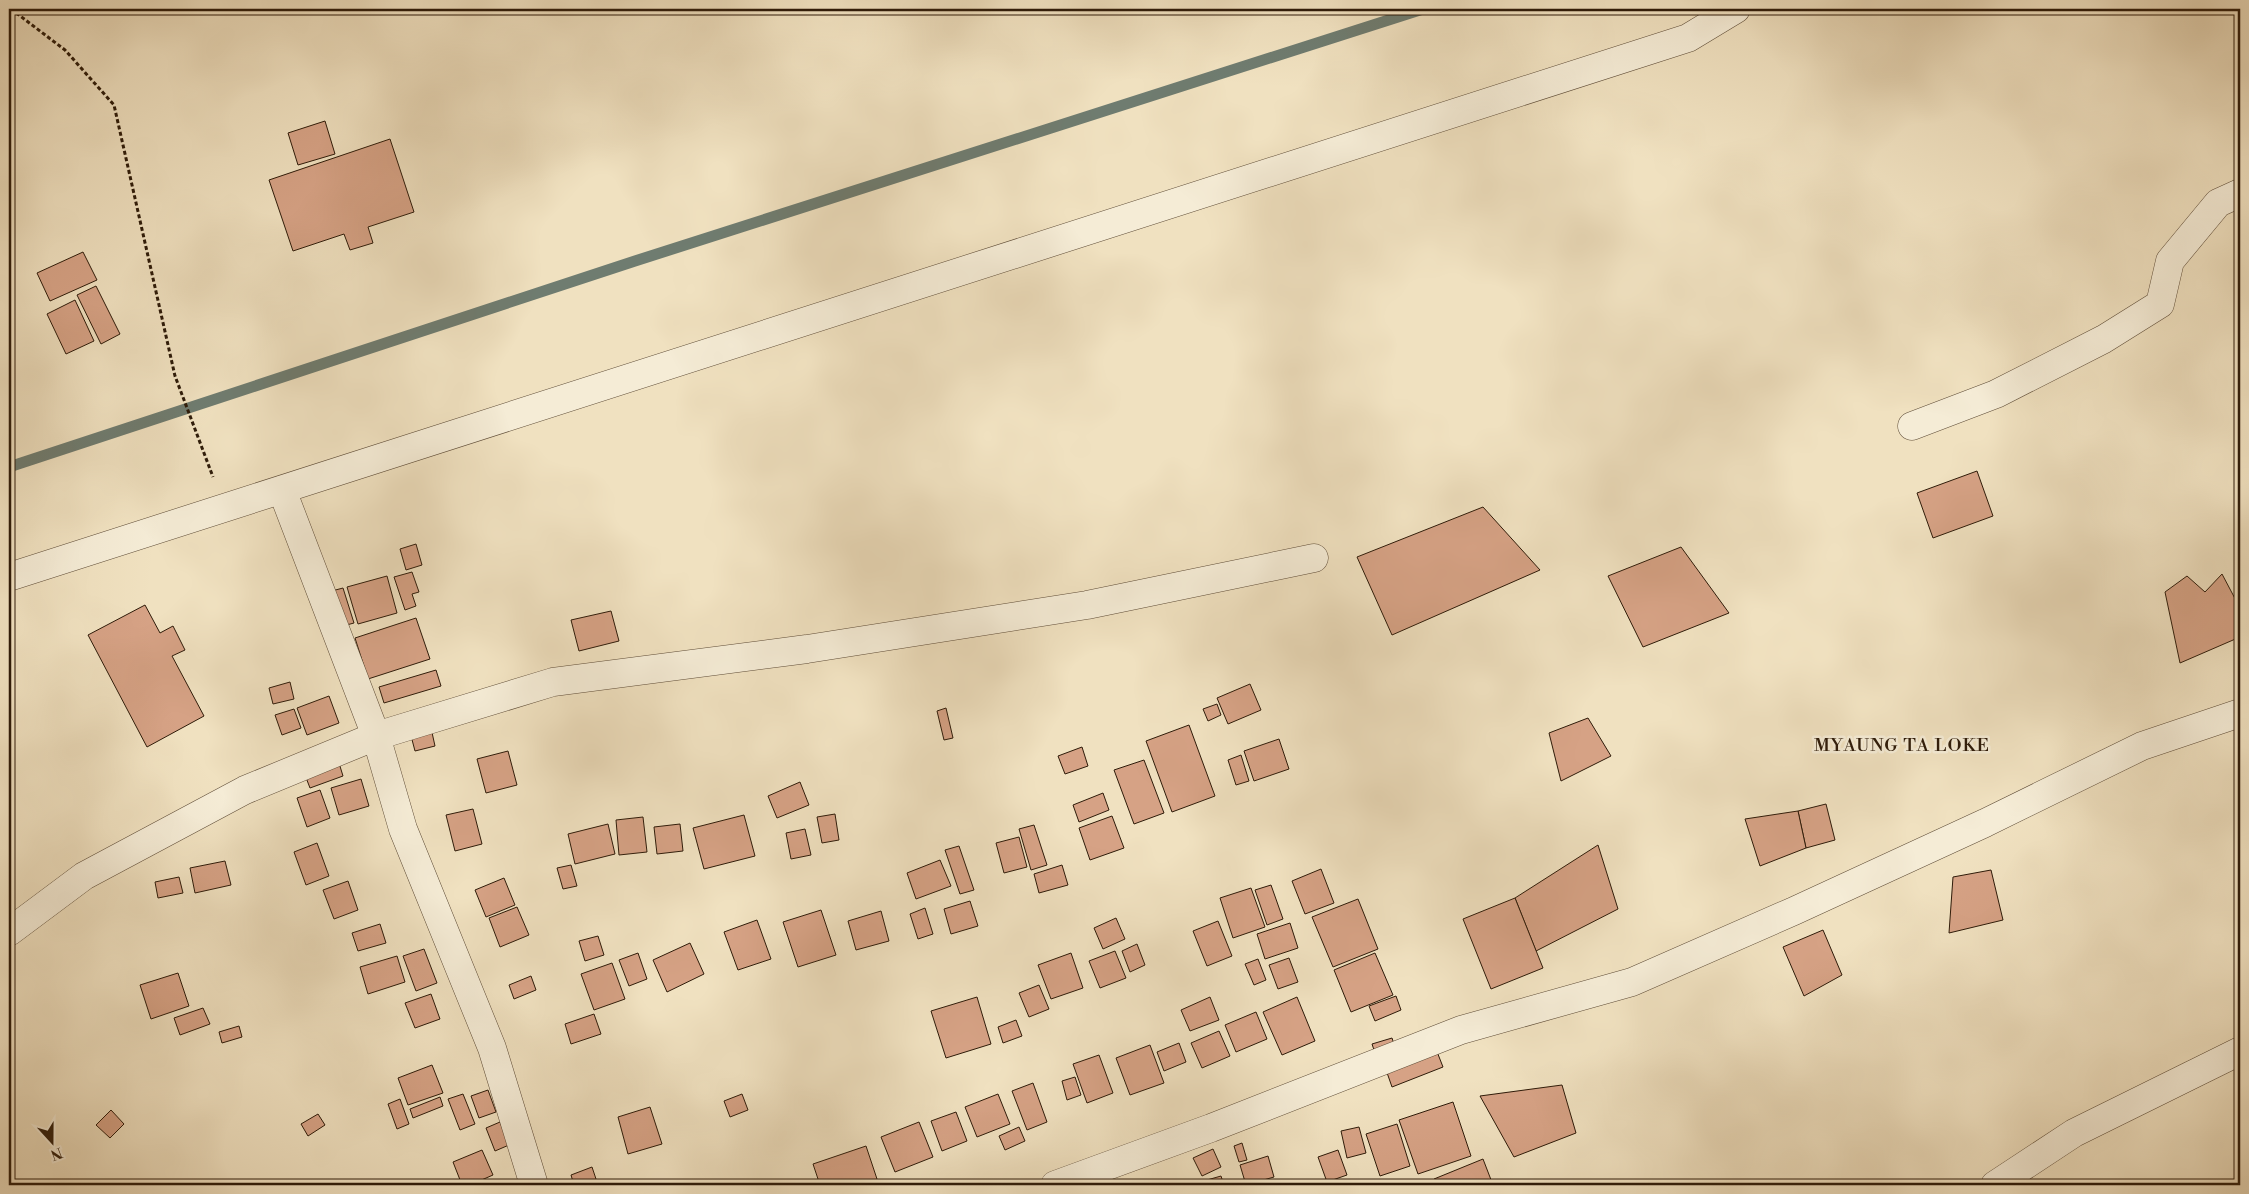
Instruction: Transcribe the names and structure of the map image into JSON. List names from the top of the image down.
{
  "districts": ["MYAUNG TA LOKE"],
  "north": "bottom"
}
